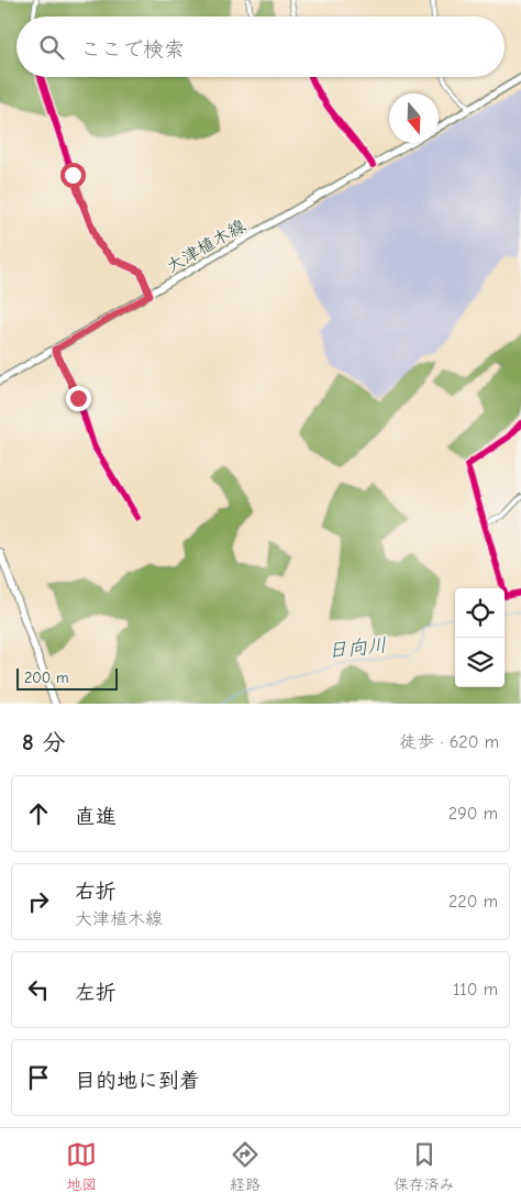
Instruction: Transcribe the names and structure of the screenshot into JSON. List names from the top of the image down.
{
  "streets": {
    "main road": ["大津植木線"]
  },
  "water": ["日向川"],
  "scale_bar": "200 m",
  "north": "bottom",
  "page": {
    "search": "ここで検索",
    "scale": "200 m",
    "heading": ["8 分", "徒歩 · 620 m"],
    "list": [
      ["直進", "290 m"],
      ["右折", "大津植木線", "220 m"],
      ["左折", "110 m"],
      "目的地に到着"
    ],
    "nav": ["地図", "経路", "保存済み"]
  }
}
